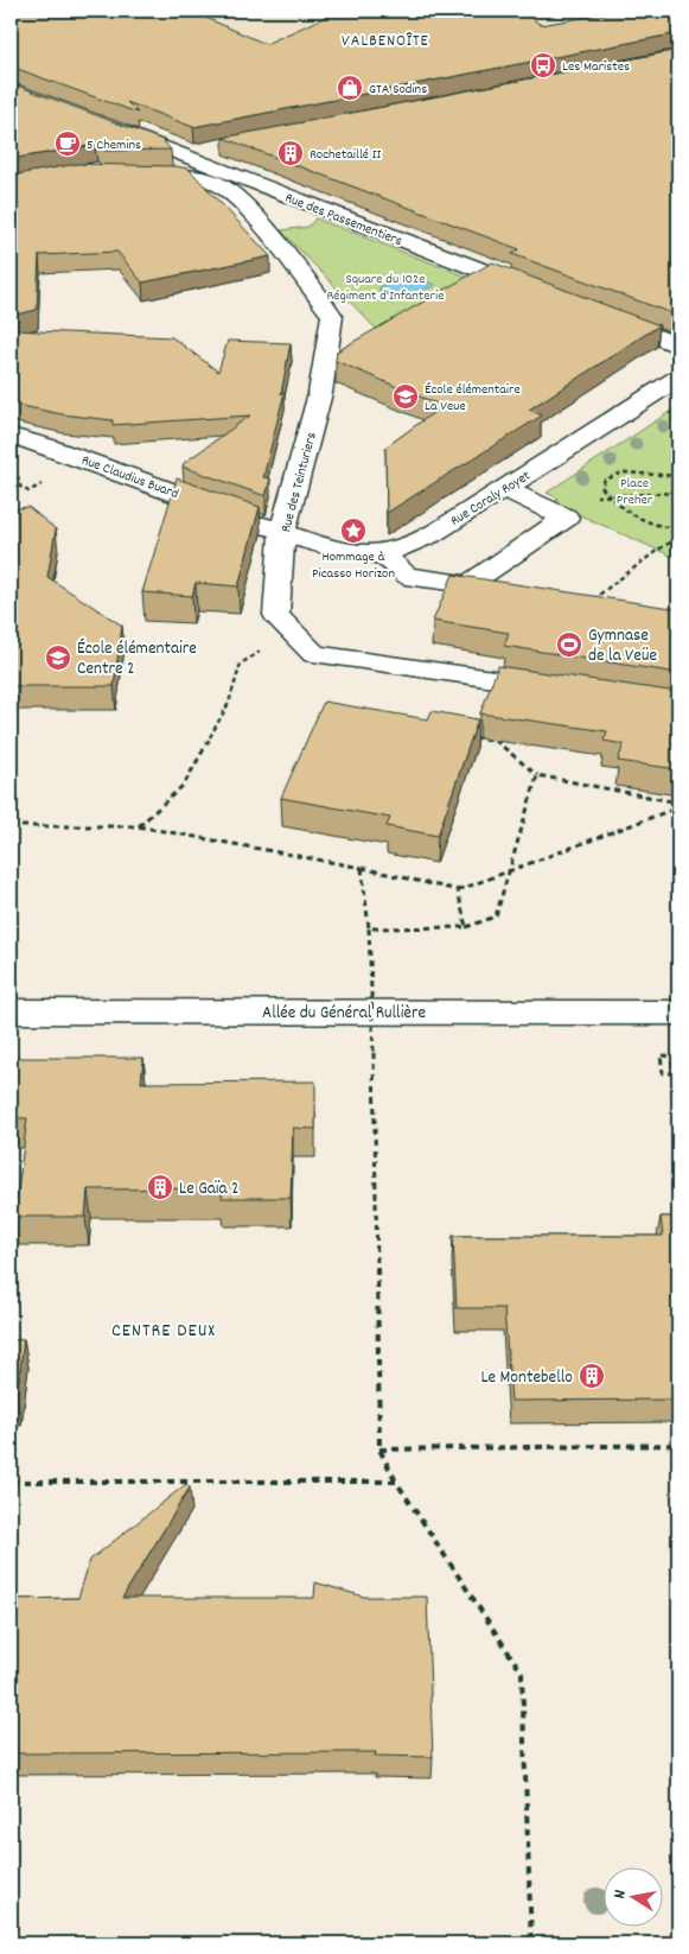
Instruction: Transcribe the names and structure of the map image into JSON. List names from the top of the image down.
{
  "streets": {
    "street": [
      "Rue des Passementiers",
      "Rue Claudius Buard",
      "Rue des Teinturiers",
      "Rue Coraly Royet",
      "Allée du Général Rullière"
    ]
  },
  "crossings": [
    ["Rue des Passementiers", "Rue des Teinturiers"],
    ["Rue Claudius Buard", "Rue des Teinturiers"],
    ["Rue Claudius Buard", "Rue Coraly Royet"],
    ["Rue des Teinturiers", "Rue Coraly Royet"]
  ],
  "districts": ["VALBENOÎTE", "CENTRE DEUX"],
  "parks": ["Square du 102e Régiment d'Infanterie", "Place Preher"],
  "places": {
    "bus stop": ["Les Maristes"],
    "shop": ["GTA Sodins"],
    "cafe": ["5 Chemins"],
    "building": ["Rochetaillé II", "Le Gaïa 2", "Le Montebello"],
    "school or university": ["École élémentaire La Veue", "École élémentaire Centre 2"],
    "place": ["Hommage à Picasso Horizon"],
    "sports": ["Gymnase de la Veüe"]
  },
  "north": "left"
}
